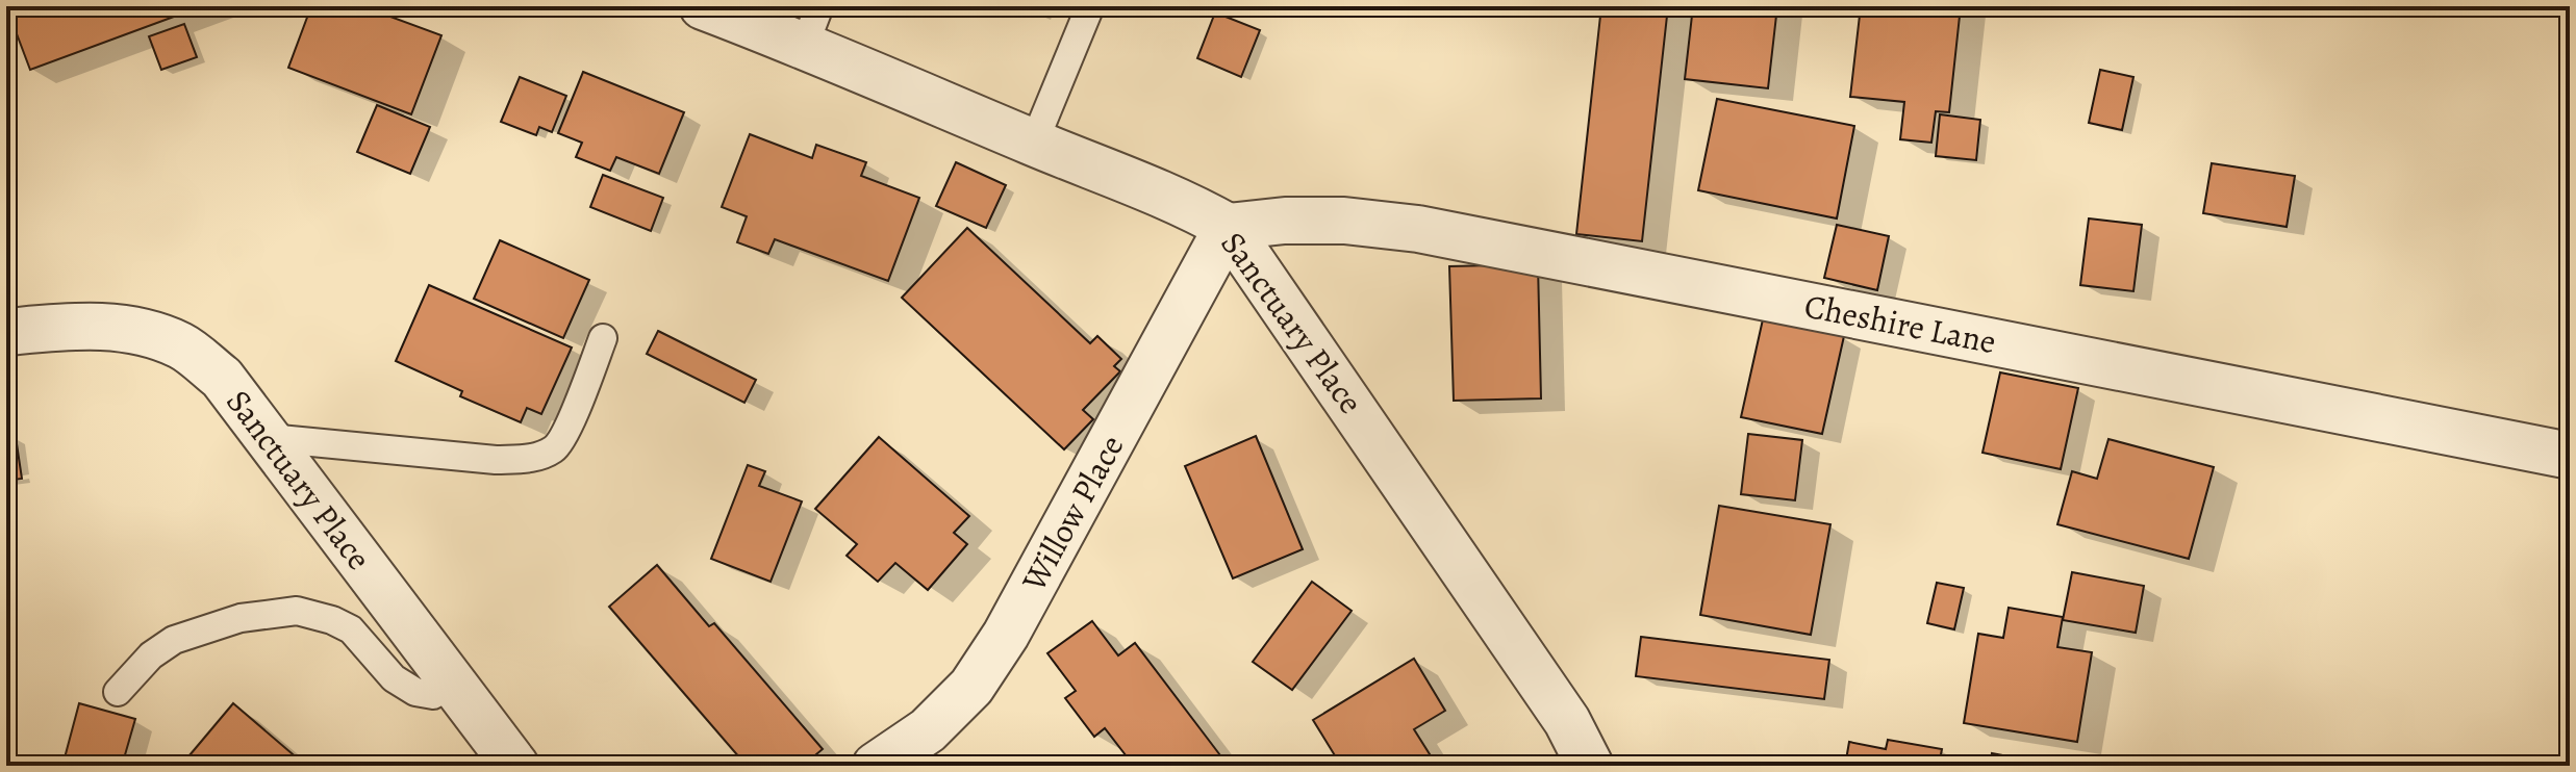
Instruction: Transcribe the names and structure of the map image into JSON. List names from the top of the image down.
{
  "streets": {
    "street": ["Sanctuary Place", "Cheshire Lane", "Willow Place"]
  },
  "crossings": [
    ["Sanctuary Place", "Cheshire Lane"],
    ["Sanctuary Place", "Willow Place"],
    ["Cheshire Lane", "Willow Place"]
  ]
}
